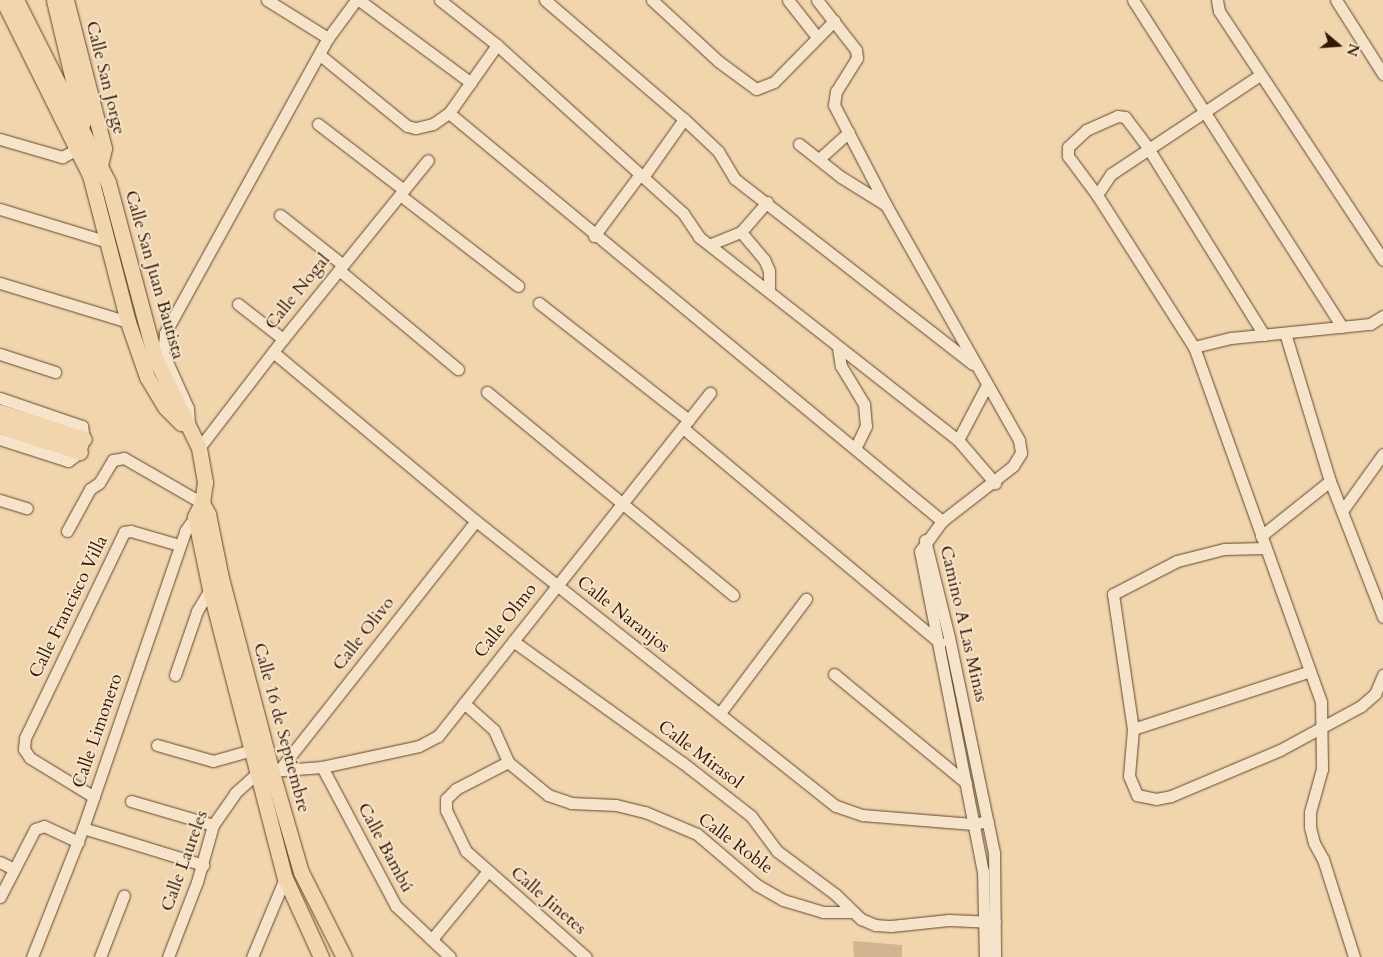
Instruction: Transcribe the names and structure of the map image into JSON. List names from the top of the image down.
{
  "streets": {
    "main road": ["Calle San Jorge", "Calle San Juan Bautista", "Calle 16 de Septiembre"],
    "street": [
      "Calle Nogal",
      "Calle Francisco Villa",
      "Calle Naranjos",
      "Calle Olmo",
      "Camino A Las Minas",
      "Calle Olivo",
      "Calle Limonero",
      "Calle Mirasol",
      "Calle Roble",
      "Calle Bambú",
      "Calle Laureles",
      "Calle Jinetes"
    ]
  },
  "crossings": [
    ["Calle San Jorge", "Calle San Juan Bautista"],
    ["Calle San Juan Bautista", "Calle 16 de Septiembre"],
    ["Calle Nogal", "Calle Naranjos"],
    ["Calle Nogal", "Calle 16 de Septiembre"],
    ["Calle Francisco Villa", "Calle Limonero"],
    ["Calle Naranjos", "Calle Olmo"],
    ["Calle Naranjos", "Camino A Las Minas"],
    ["Calle Naranjos", "Calle Olivo"],
    ["Calle Olmo", "Calle Olivo"],
    ["Calle Olmo", "Calle 16 de Septiembre"],
    ["Calle Olmo", "Calle Mirasol"],
    ["Calle Olmo", "Calle Roble"],
    ["Calle Olmo", "Calle Bambú"],
    ["Calle Olmo", "Calle Laureles"],
    ["Camino A Las Minas", "Calle Roble"],
    ["Calle Olivo", "Calle 16 de Septiembre"],
    ["Calle Olivo", "Calle Laureles"],
    ["Calle 16 de Septiembre", "Calle Limonero"],
    ["Calle 16 de Septiembre", "Calle Laureles"],
    ["Calle Mirasol", "Calle Roble"],
    ["Calle Roble", "Calle Jinetes"],
    ["Calle Bambú", "Calle Jinetes"]
  ],
  "north": "right"
}
